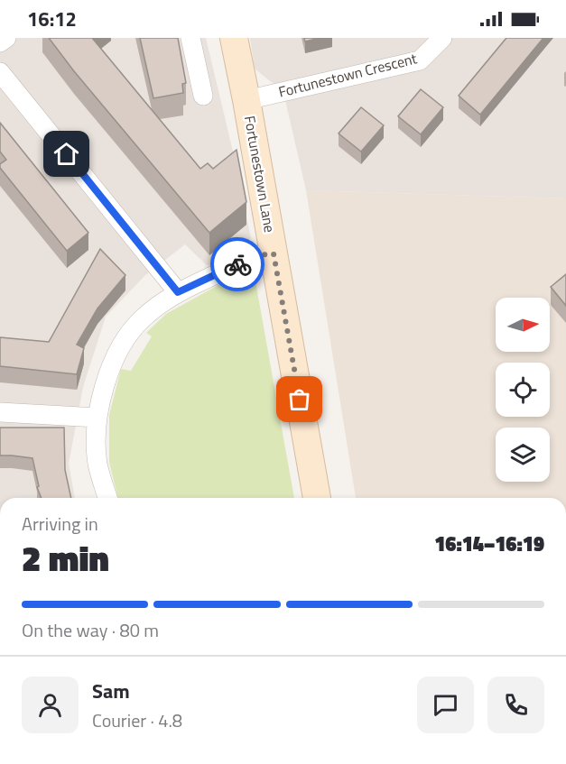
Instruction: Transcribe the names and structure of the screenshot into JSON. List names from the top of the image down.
{
  "streets": {
    "street": ["Fortunestown Crescent", "Fortunestown Lane"]
  },
  "crossings": [
    ["Fortunestown Crescent", "Fortunestown Lane"]
  ],
  "north": "right",
  "page": {
    "status": "16:12",
    "heading": ["2 min", "Arriving in", "16:14–16:19"],
    "panel": ["Sam", "Courier · 4.8"],
    "bar": "On the way · 80 m"
  }
}
